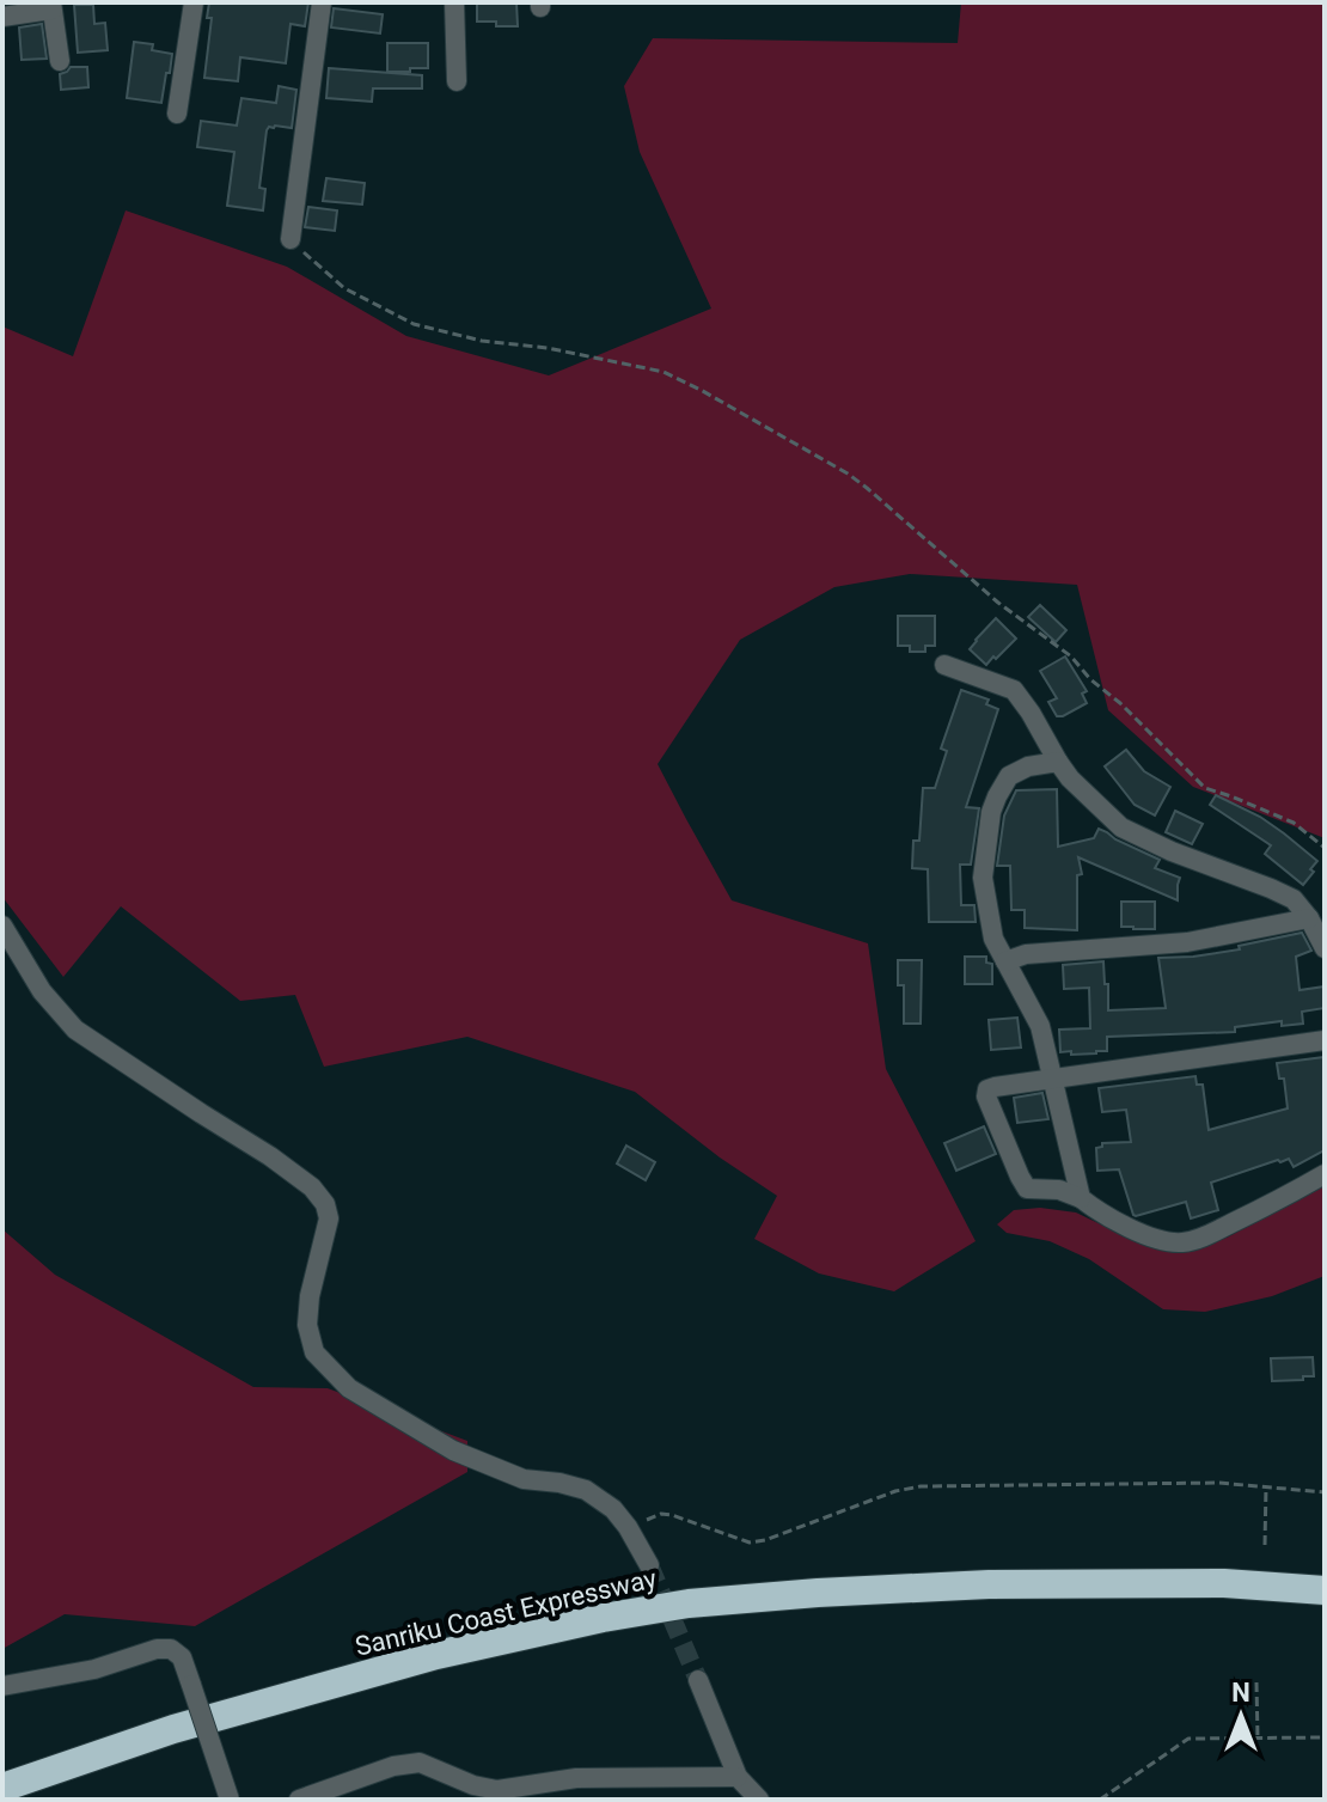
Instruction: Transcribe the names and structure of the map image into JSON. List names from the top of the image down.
{
  "streets": {
    "highway": ["Sanriku Coast Expressway"]
  },
  "north": "top"
}
